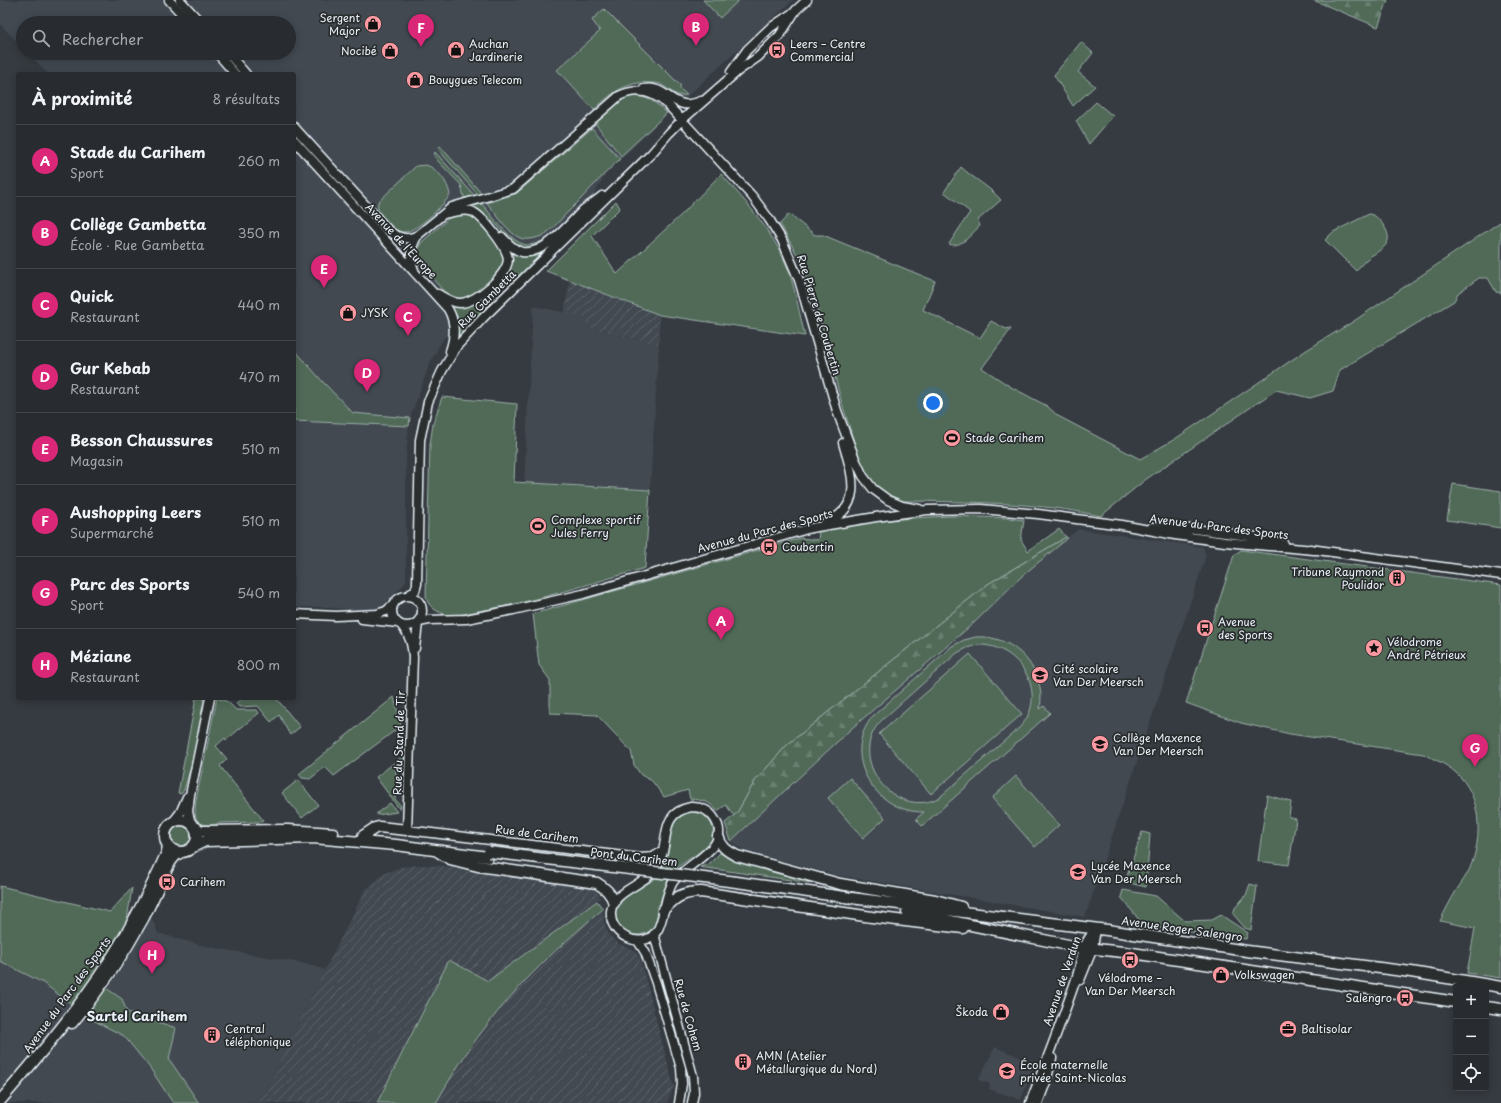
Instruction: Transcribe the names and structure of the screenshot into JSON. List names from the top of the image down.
{
  "streets": {
    "main road": ["Avenue du Parc des Sports", "Pont du Carihem", "Avenue Roger Salengro"],
    "street": [
      "Avenue de l'Europe",
      "Rue Gambetta",
      "Rue Pierre de Coubertin",
      "Rue du Stand de Tir",
      "Rue de Carihem",
      "Avenue de Verdun",
      "Rue de Cohem"
    ]
  },
  "crossings": [
    ["Avenue de l'Europe", "Rue Gambetta"],
    ["Rue Gambetta", "Rue Pierre de Coubertin"],
    ["Rue Gambetta", "Avenue du Parc des Sports"],
    ["Rue Gambetta", "Rue du Stand de Tir"],
    ["Rue Pierre de Coubertin", "Avenue du Parc des Sports"],
    ["Avenue du Parc des Sports", "Rue du Stand de Tir"],
    ["Rue du Stand de Tir", "Rue de Carihem"],
    ["Pont du Carihem", "Avenue Roger Salengro"],
    ["Avenue Roger Salengro", "Avenue de Verdun"]
  ],
  "districts": ["Sartel Carihem"],
  "places": {
    "shop": [
      "Sergent Major",
      "Auchan Jardinerie",
      "Nocibé",
      "Bouygues Telecom",
      "JYSK",
      "Volkswagen",
      "Škoda"
    ],
    "bus stop": [
      "Leers – Centre Commercial",
      "Coubertin",
      "Avenue des Sports",
      "Carihem",
      "Vélodrome – Van Der Meersch",
      "Salengro"
    ],
    "sports": ["Stade Carihem", "Complexe sportif Jules Ferry"],
    "building": ["Tribune Raymond Poulidor", "Central téléphonique", "AMN (Atelier Métallurgique du Nord)"],
    "place": ["Vélodrome André Pétrieux"],
    "school or university": [
      "Cité scolaire Van Der Meersch",
      "Collège Maxence Van Der Meersch",
      "Lycée Maxence Van Der Meersch",
      "École maternelle privée Saint-Nicolas"
    ],
    "office": ["Baltisolar"]
  },
  "page": {
    "pins": [
      "B",
      "F",
      "E",
      "C",
      "D",
      "A",
      "G",
      "H"
    ],
    "search": "Rechercher",
    "heading": ["À proximité", "8 résultats"],
    "list": [
      {
        "mark": "A",
        "name": "Stade du Carihem",
        "note": "Sport",
        "value": "260 m"
      },
      {
        "mark": "B",
        "name": "Collège Gambetta",
        "note": "École · Rue Gambetta",
        "value": "350 m"
      },
      {
        "mark": "C",
        "name": "Quick",
        "note": "Restaurant",
        "value": "440 m"
      },
      {
        "mark": "D",
        "name": "Gur Kebab",
        "note": "Restaurant",
        "value": "470 m"
      },
      {
        "mark": "E",
        "name": "Besson Chaussures",
        "note": "Magasin",
        "value": "510 m"
      },
      {
        "mark": "F",
        "name": "Aushopping Leers",
        "note": "Supermarché",
        "value": "510 m"
      },
      {
        "mark": "G",
        "name": "Parc des Sports",
        "note": "Sport",
        "value": "540 m"
      },
      {
        "mark": "H",
        "name": "Méziane",
        "note": "Restaurant",
        "value": "800 m"
      }
    ],
    "map_buttons": ["+", "−"]
  }
}
